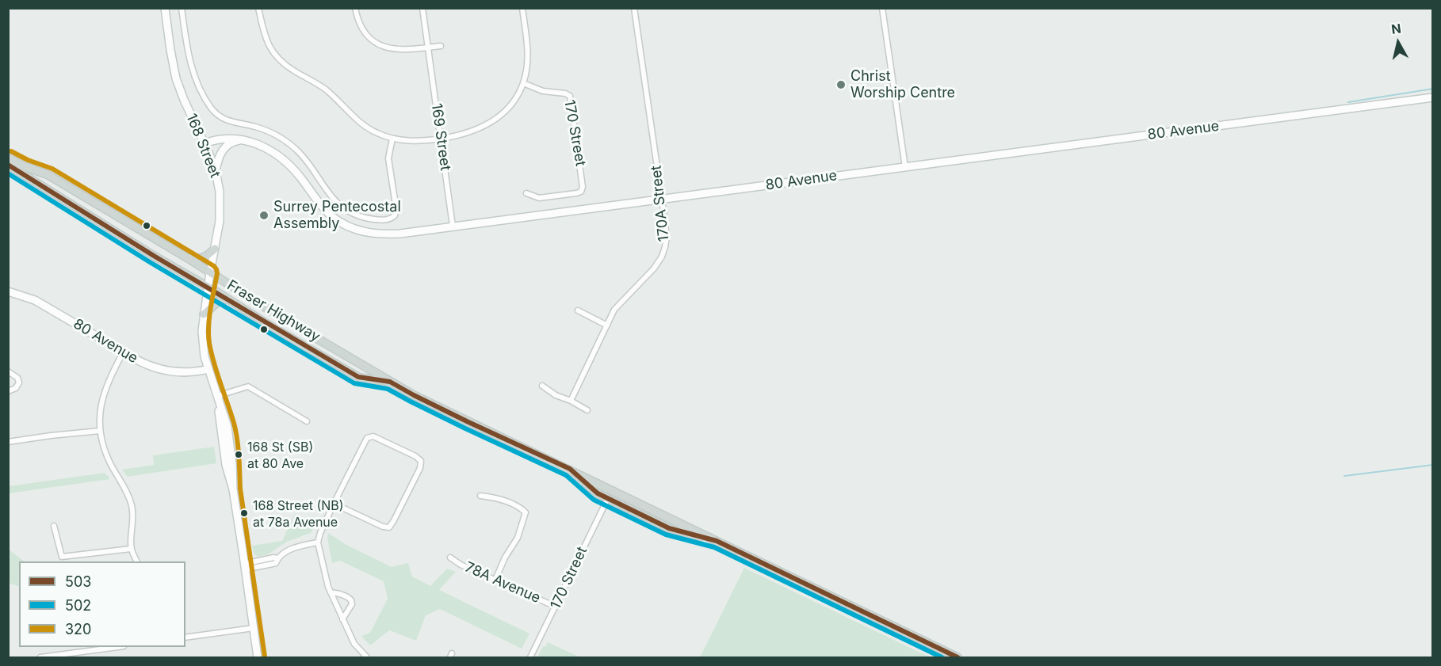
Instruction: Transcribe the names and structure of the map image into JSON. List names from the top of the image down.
{
  "streets": {
    "main road": ["80 Avenue", "168 Street", "Fraser Highway"],
    "street": [
      "170 Street",
      "169 Street",
      "170A Street",
      "78A Avenue"
    ]
  },
  "crossings": [
    ["80 Avenue", "169 Street"],
    ["80 Avenue", "168 Street"],
    ["80 Avenue", "170A Street"],
    ["170 Street", "Fraser Highway"],
    ["170 Street", "78A Avenue"],
    ["168 Street", "Fraser Highway"]
  ],
  "places": [
    "Christ Worship Centre",
    "Surrey Pentecostal Assembly",
    "168 St (SB) at 80 Ave",
    "168 Street (NB) at 78a Avenue"
  ],
  "lines": ["transit line 320", "transit line 503", "transit line 502"],
  "legend": ["503", "502", "320"],
  "north": "top"
}
